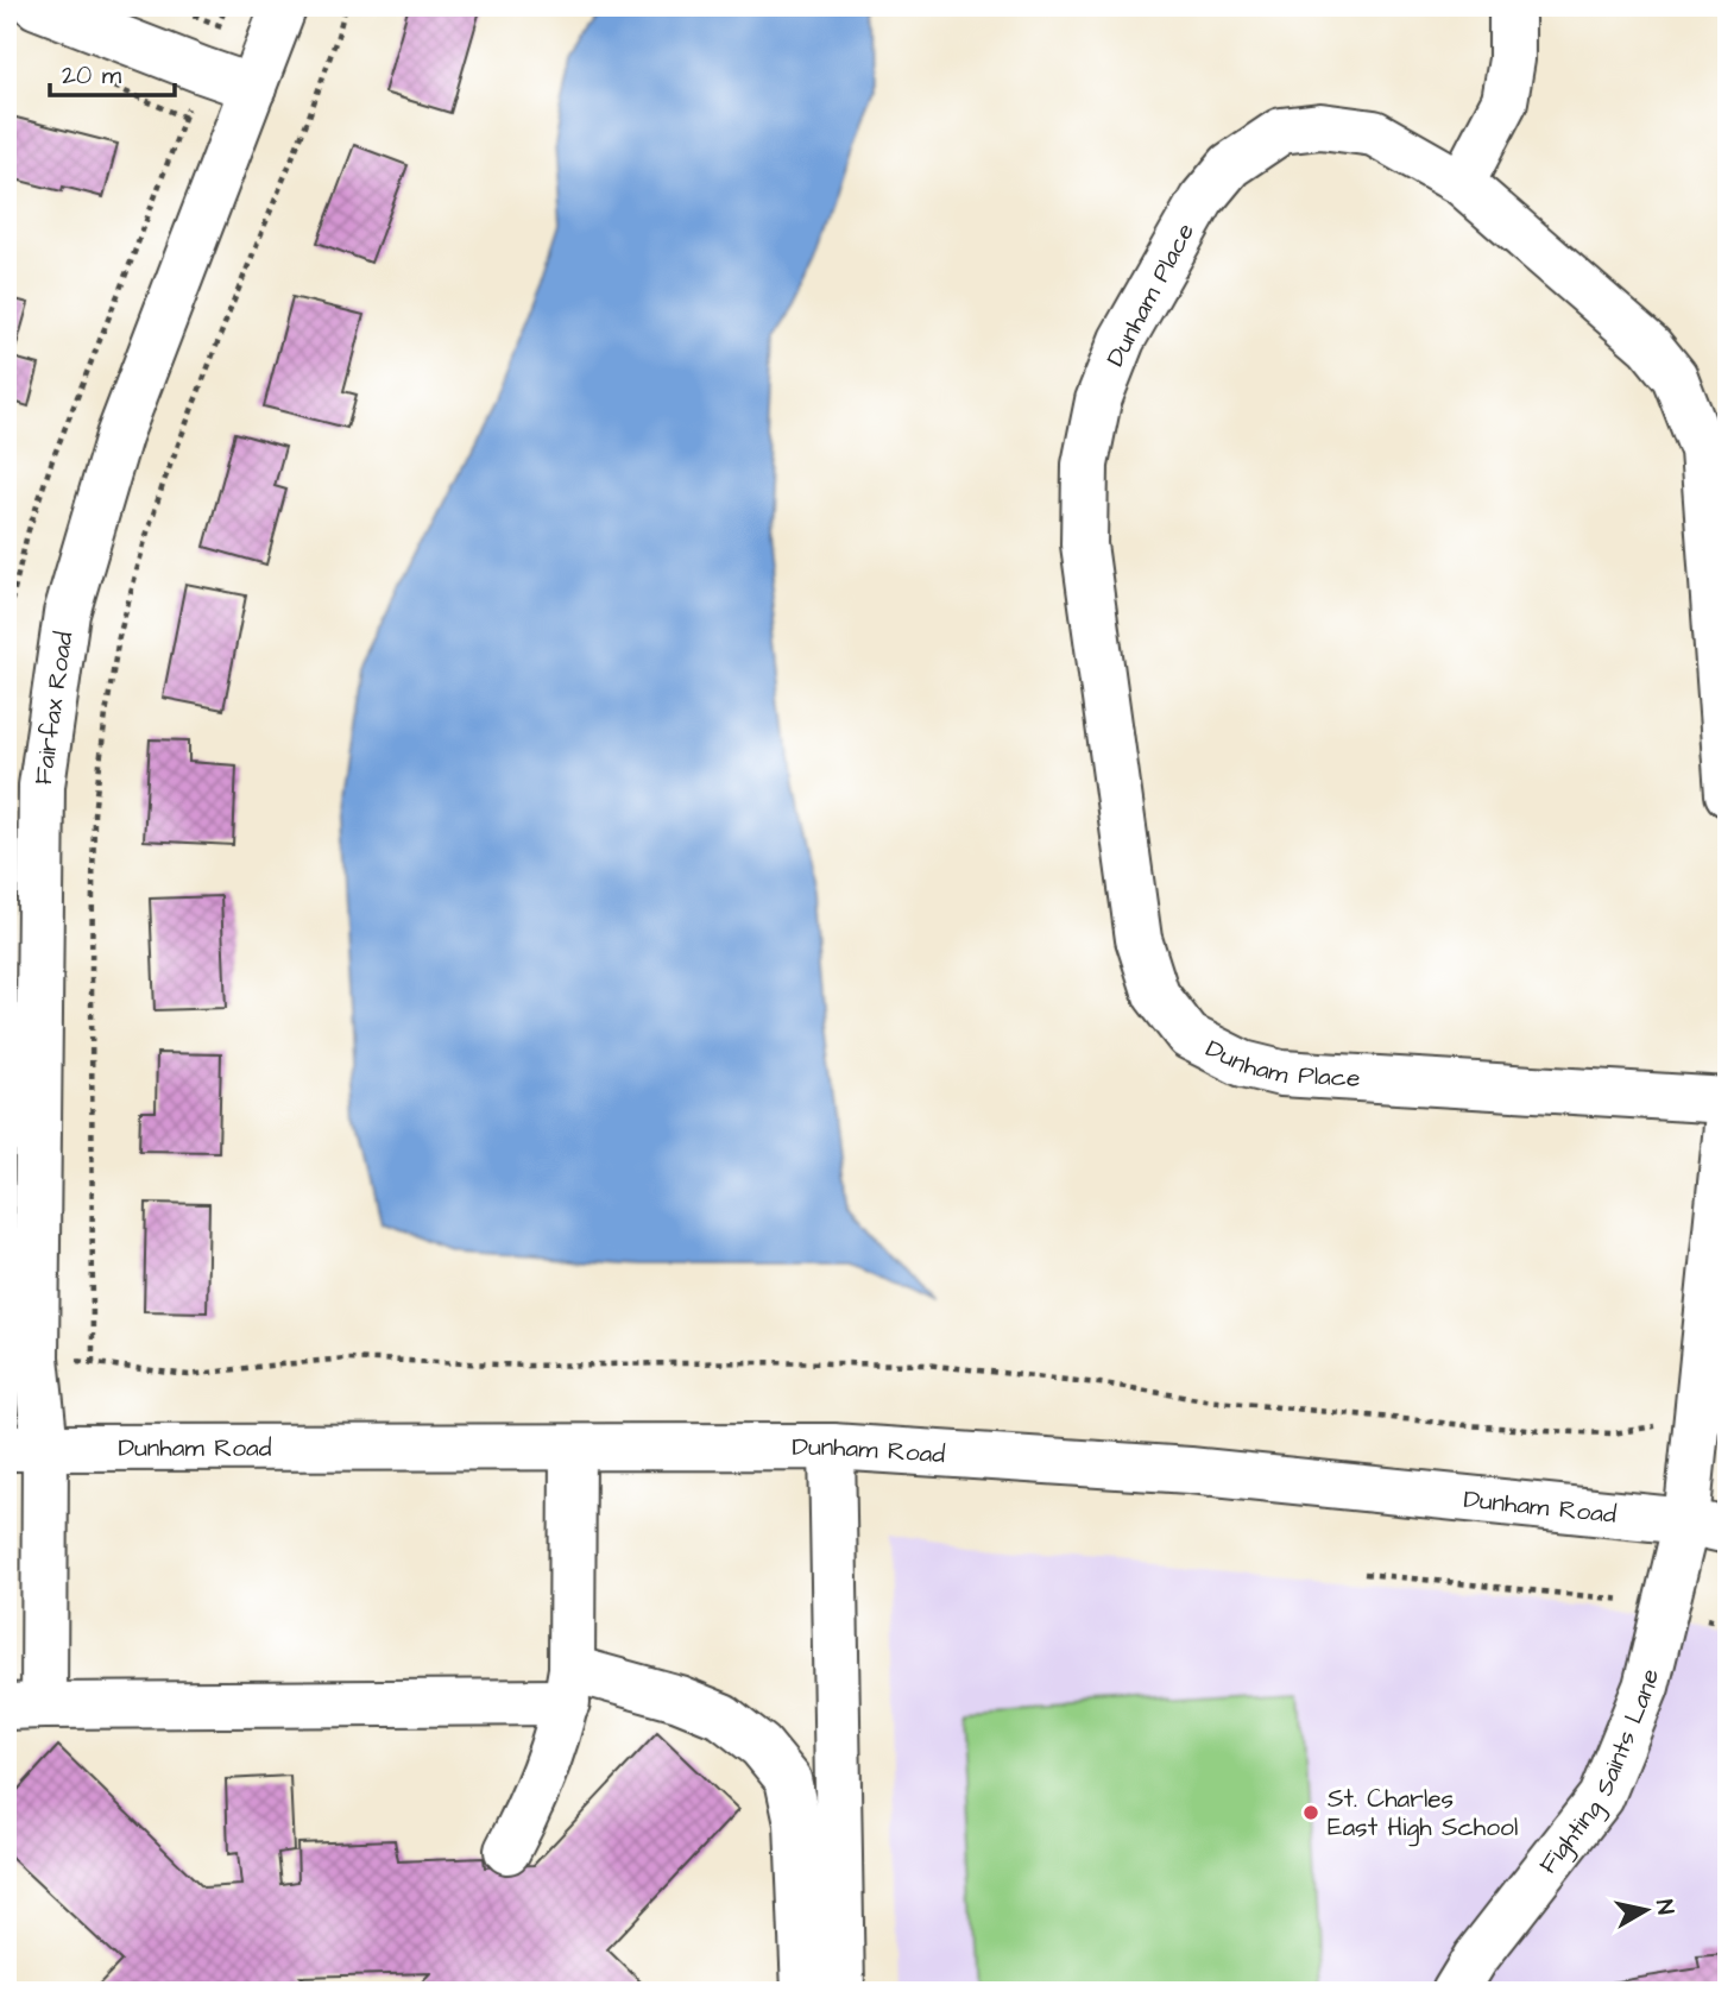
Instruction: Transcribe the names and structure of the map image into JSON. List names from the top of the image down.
{
  "streets": {
    "street": [
      "Dunham Place",
      "Fairfax Road",
      "Dunham Road",
      "Fighting Saints Lane"
    ]
  },
  "crossings": [
    ["Fairfax Road", "Dunham Road"],
    ["Dunham Road", "Fighting Saints Lane"]
  ],
  "places": ["St. Charles East High School"],
  "scale_bar": "20 m",
  "north": "right"
}
